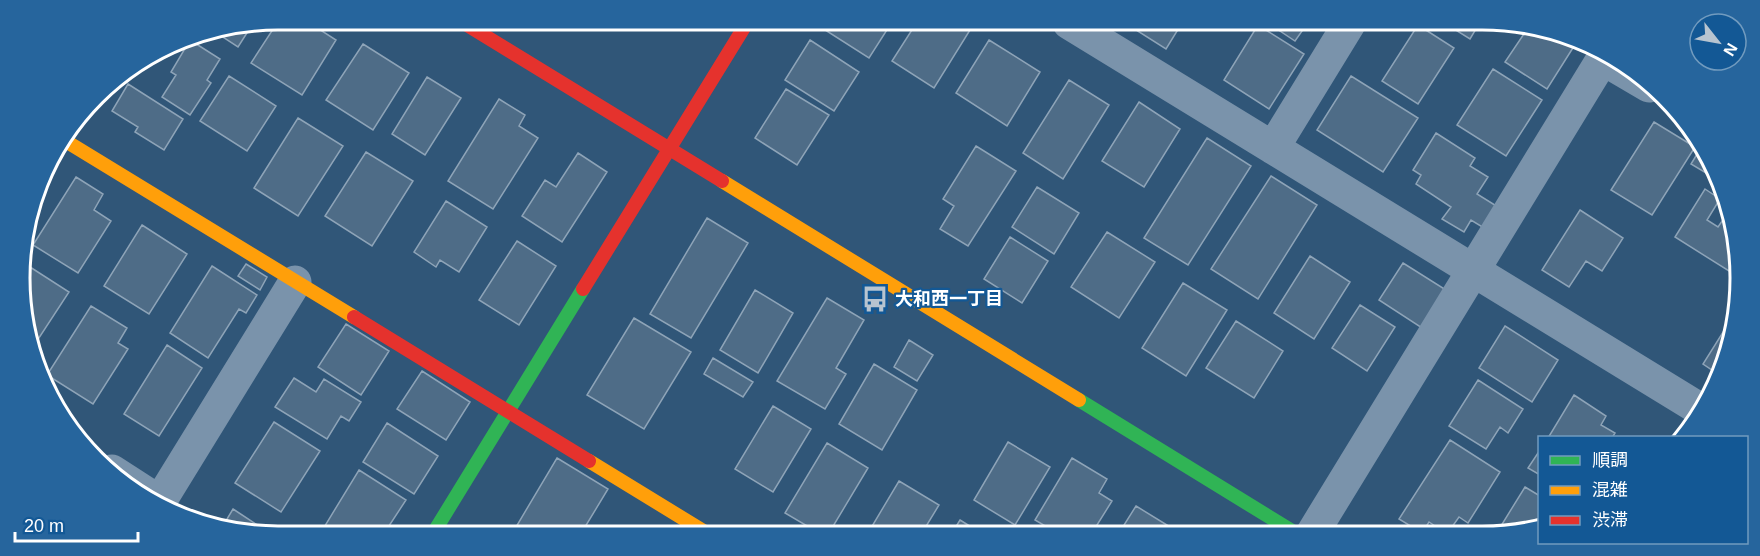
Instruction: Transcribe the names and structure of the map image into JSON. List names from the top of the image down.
{
  "places": {
    "bus stop": ["大和西一丁目"]
  },
  "legend": ["順調", "混雑", "渋滞"],
  "scale_bar": "20 m",
  "north": "bottom right"
}
